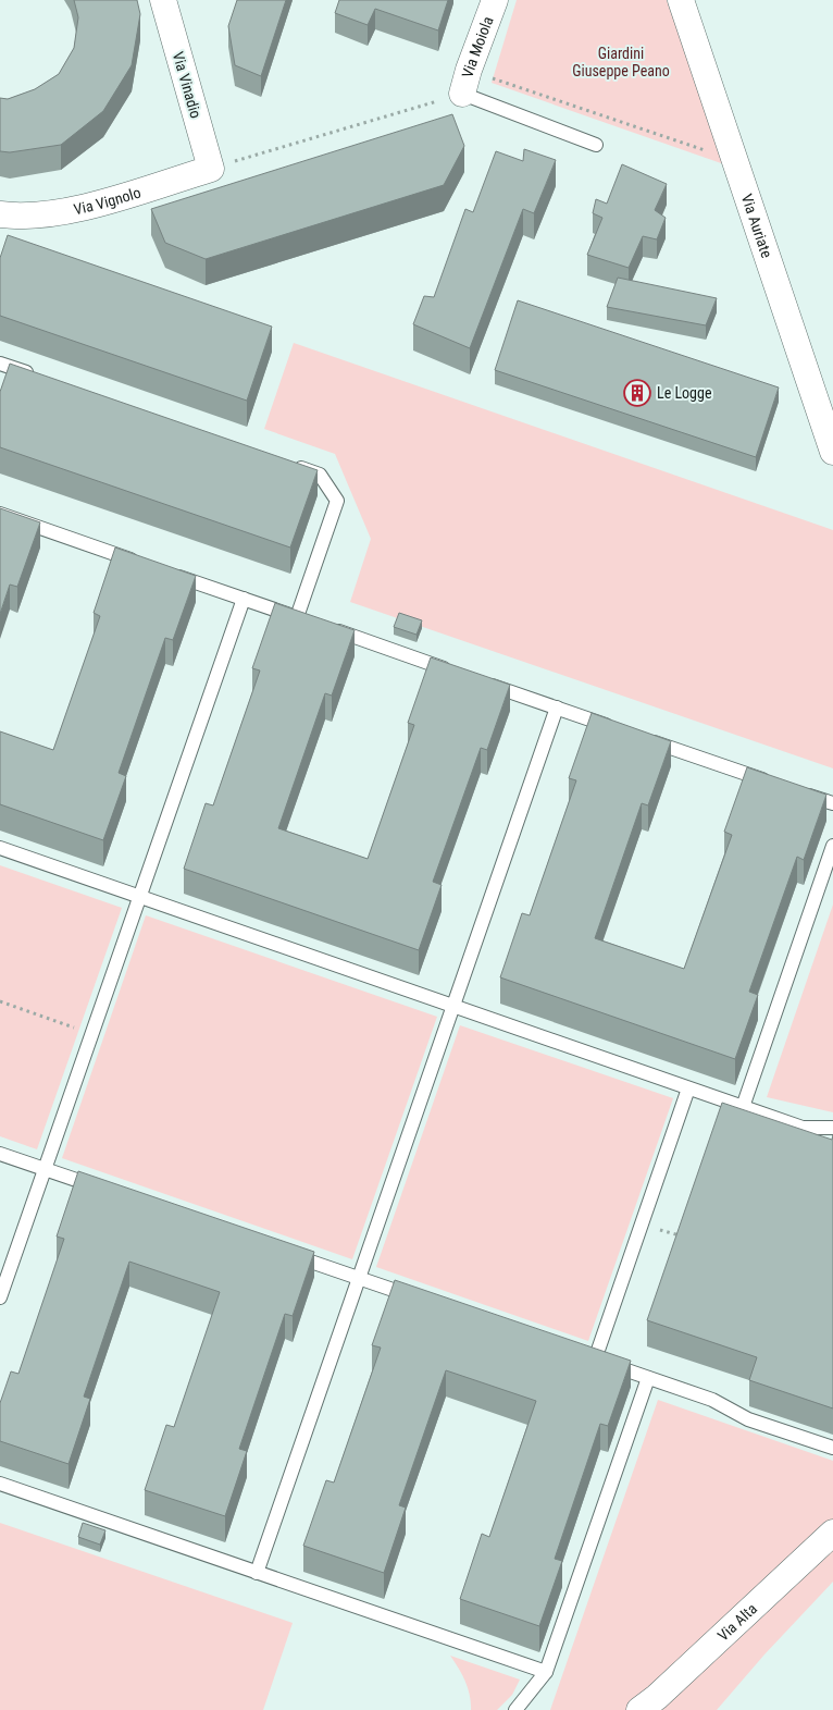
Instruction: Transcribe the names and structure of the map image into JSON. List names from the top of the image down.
{
  "streets": {
    "street": [
      "Via Moiola",
      "Via Vinadio",
      "Via Vignolo",
      "Via Auriate",
      "Via Alta"
    ]
  },
  "crossings": [
    ["Via Vinadio", "Via Vignolo"]
  ],
  "parks": ["Giardini Giuseppe Peano"],
  "places": {
    "building": ["Le Logge"]
  }
}
